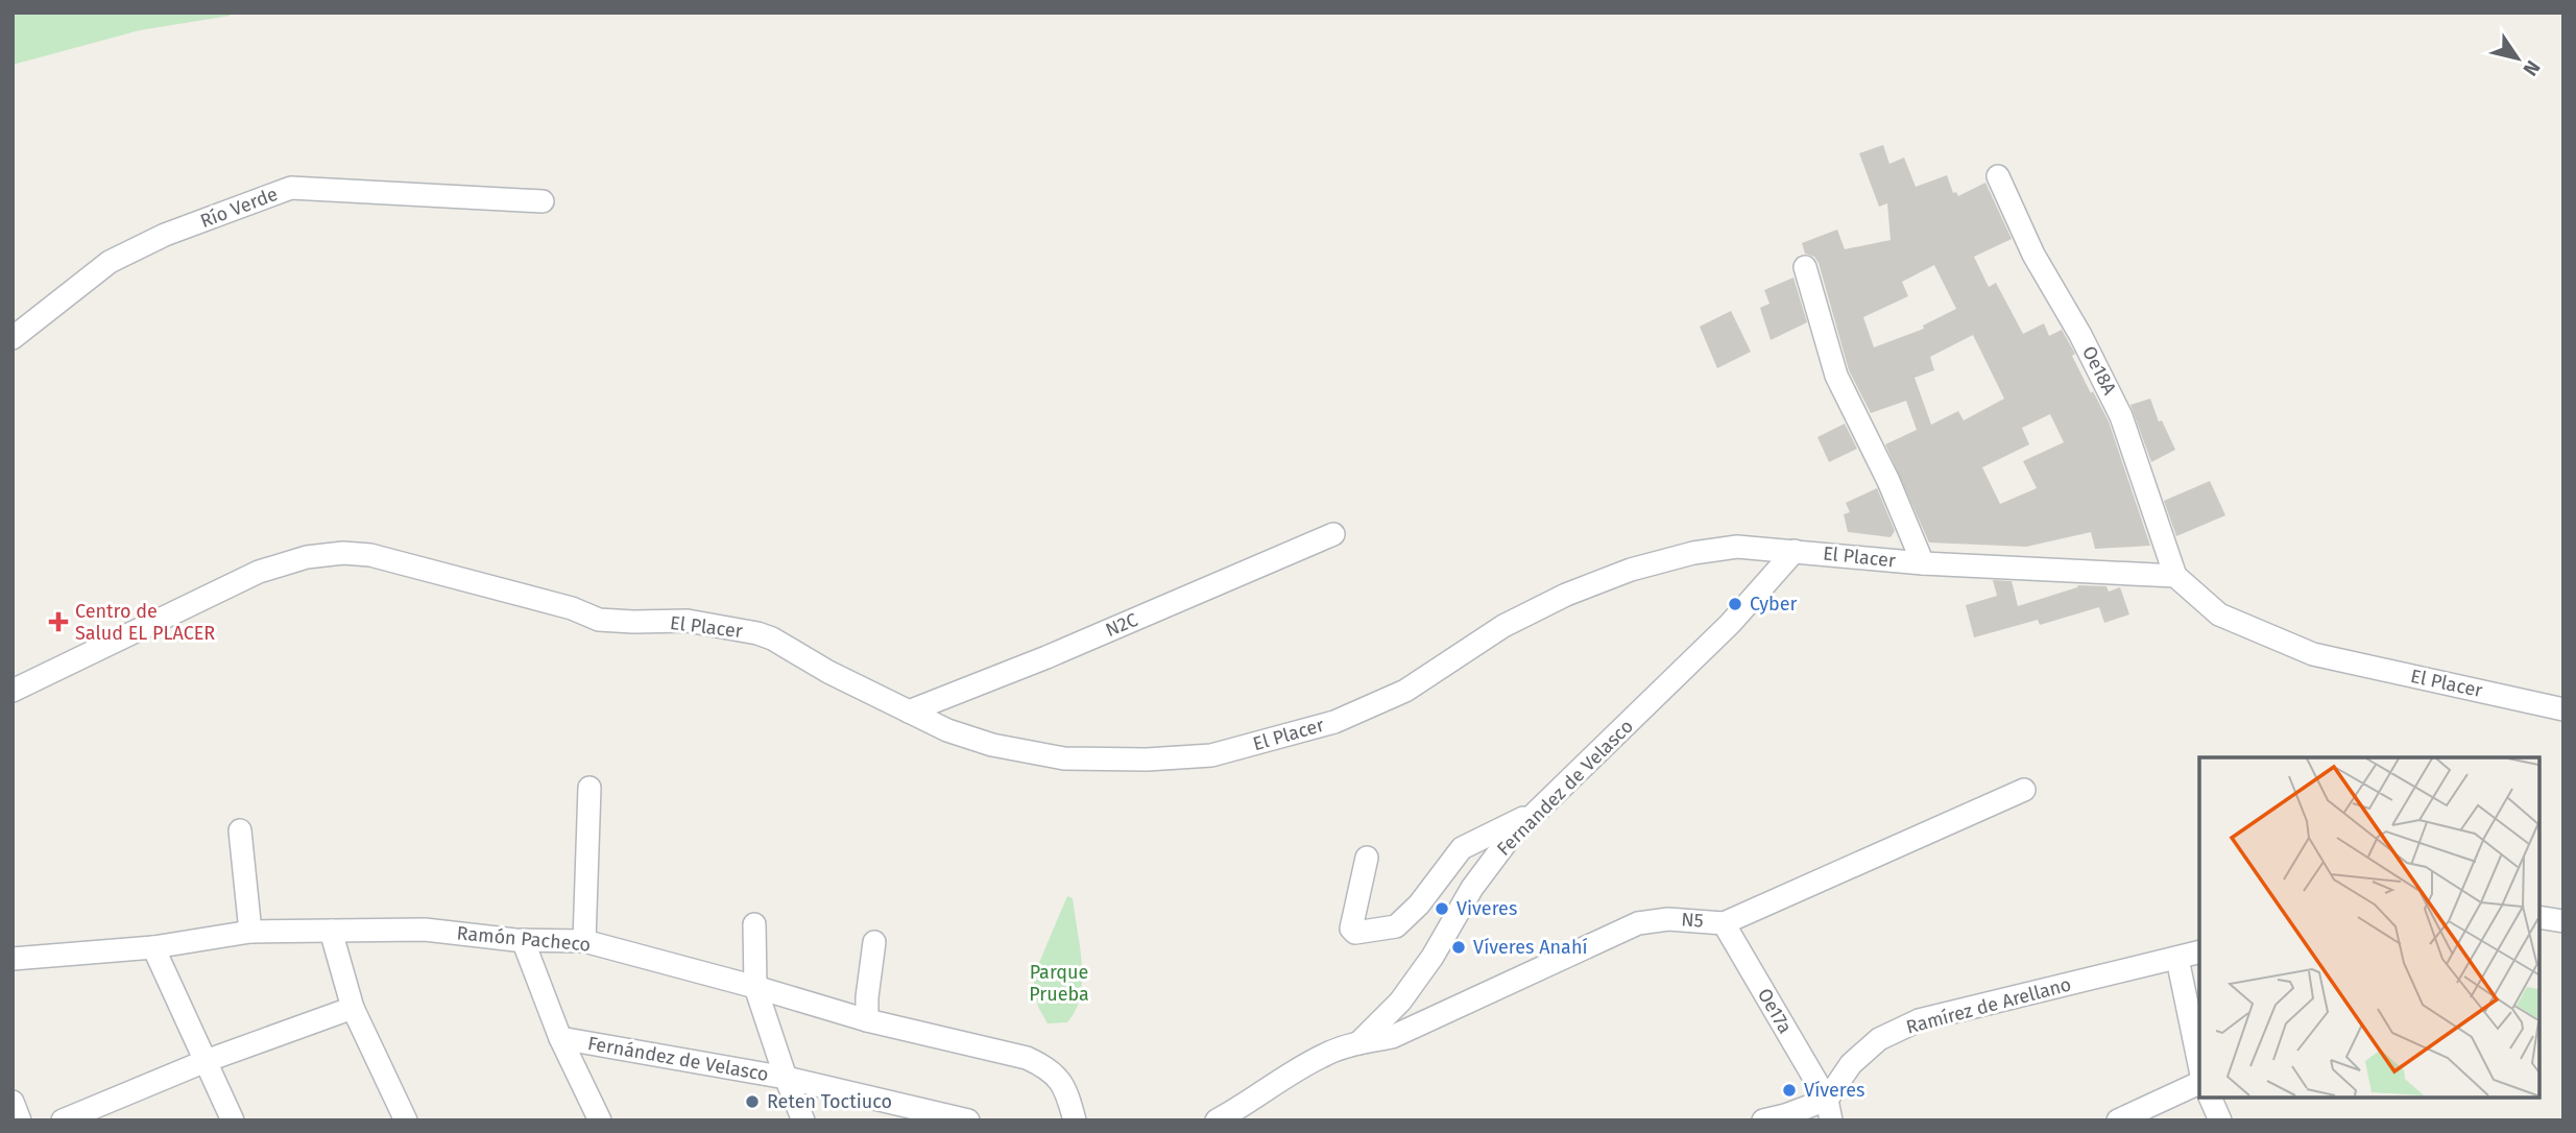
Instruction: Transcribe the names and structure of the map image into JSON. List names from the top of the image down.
{
  "streets": {
    "street": [
      "Río Verde",
      "Oe18A",
      "El Placer",
      "N2C",
      "Fernandez de Velasco",
      "N5",
      "Ramón Pacheco",
      "Ramírez de Arellano",
      "Oe17a",
      "Fernández de Velasco"
    ]
  },
  "crossings": [
    ["Oe18A", "El Placer"],
    ["El Placer", "N2C"],
    ["El Placer", "Fernandez de Velasco"],
    ["Fernandez de Velasco", "N5"],
    ["N5", "Oe17a"],
    ["Ramírez de Arellano", "Oe17a"]
  ],
  "parks": ["Parque Prueba"],
  "places": {
    "other": [
      "Cyber",
      "Viveres",
      "Víveres Anahí",
      "Víveres",
      "Reten Toctiuco"
    ],
    "health": ["Centro de Salud EL PLACER"]
  },
  "north": "bottom right"
}
